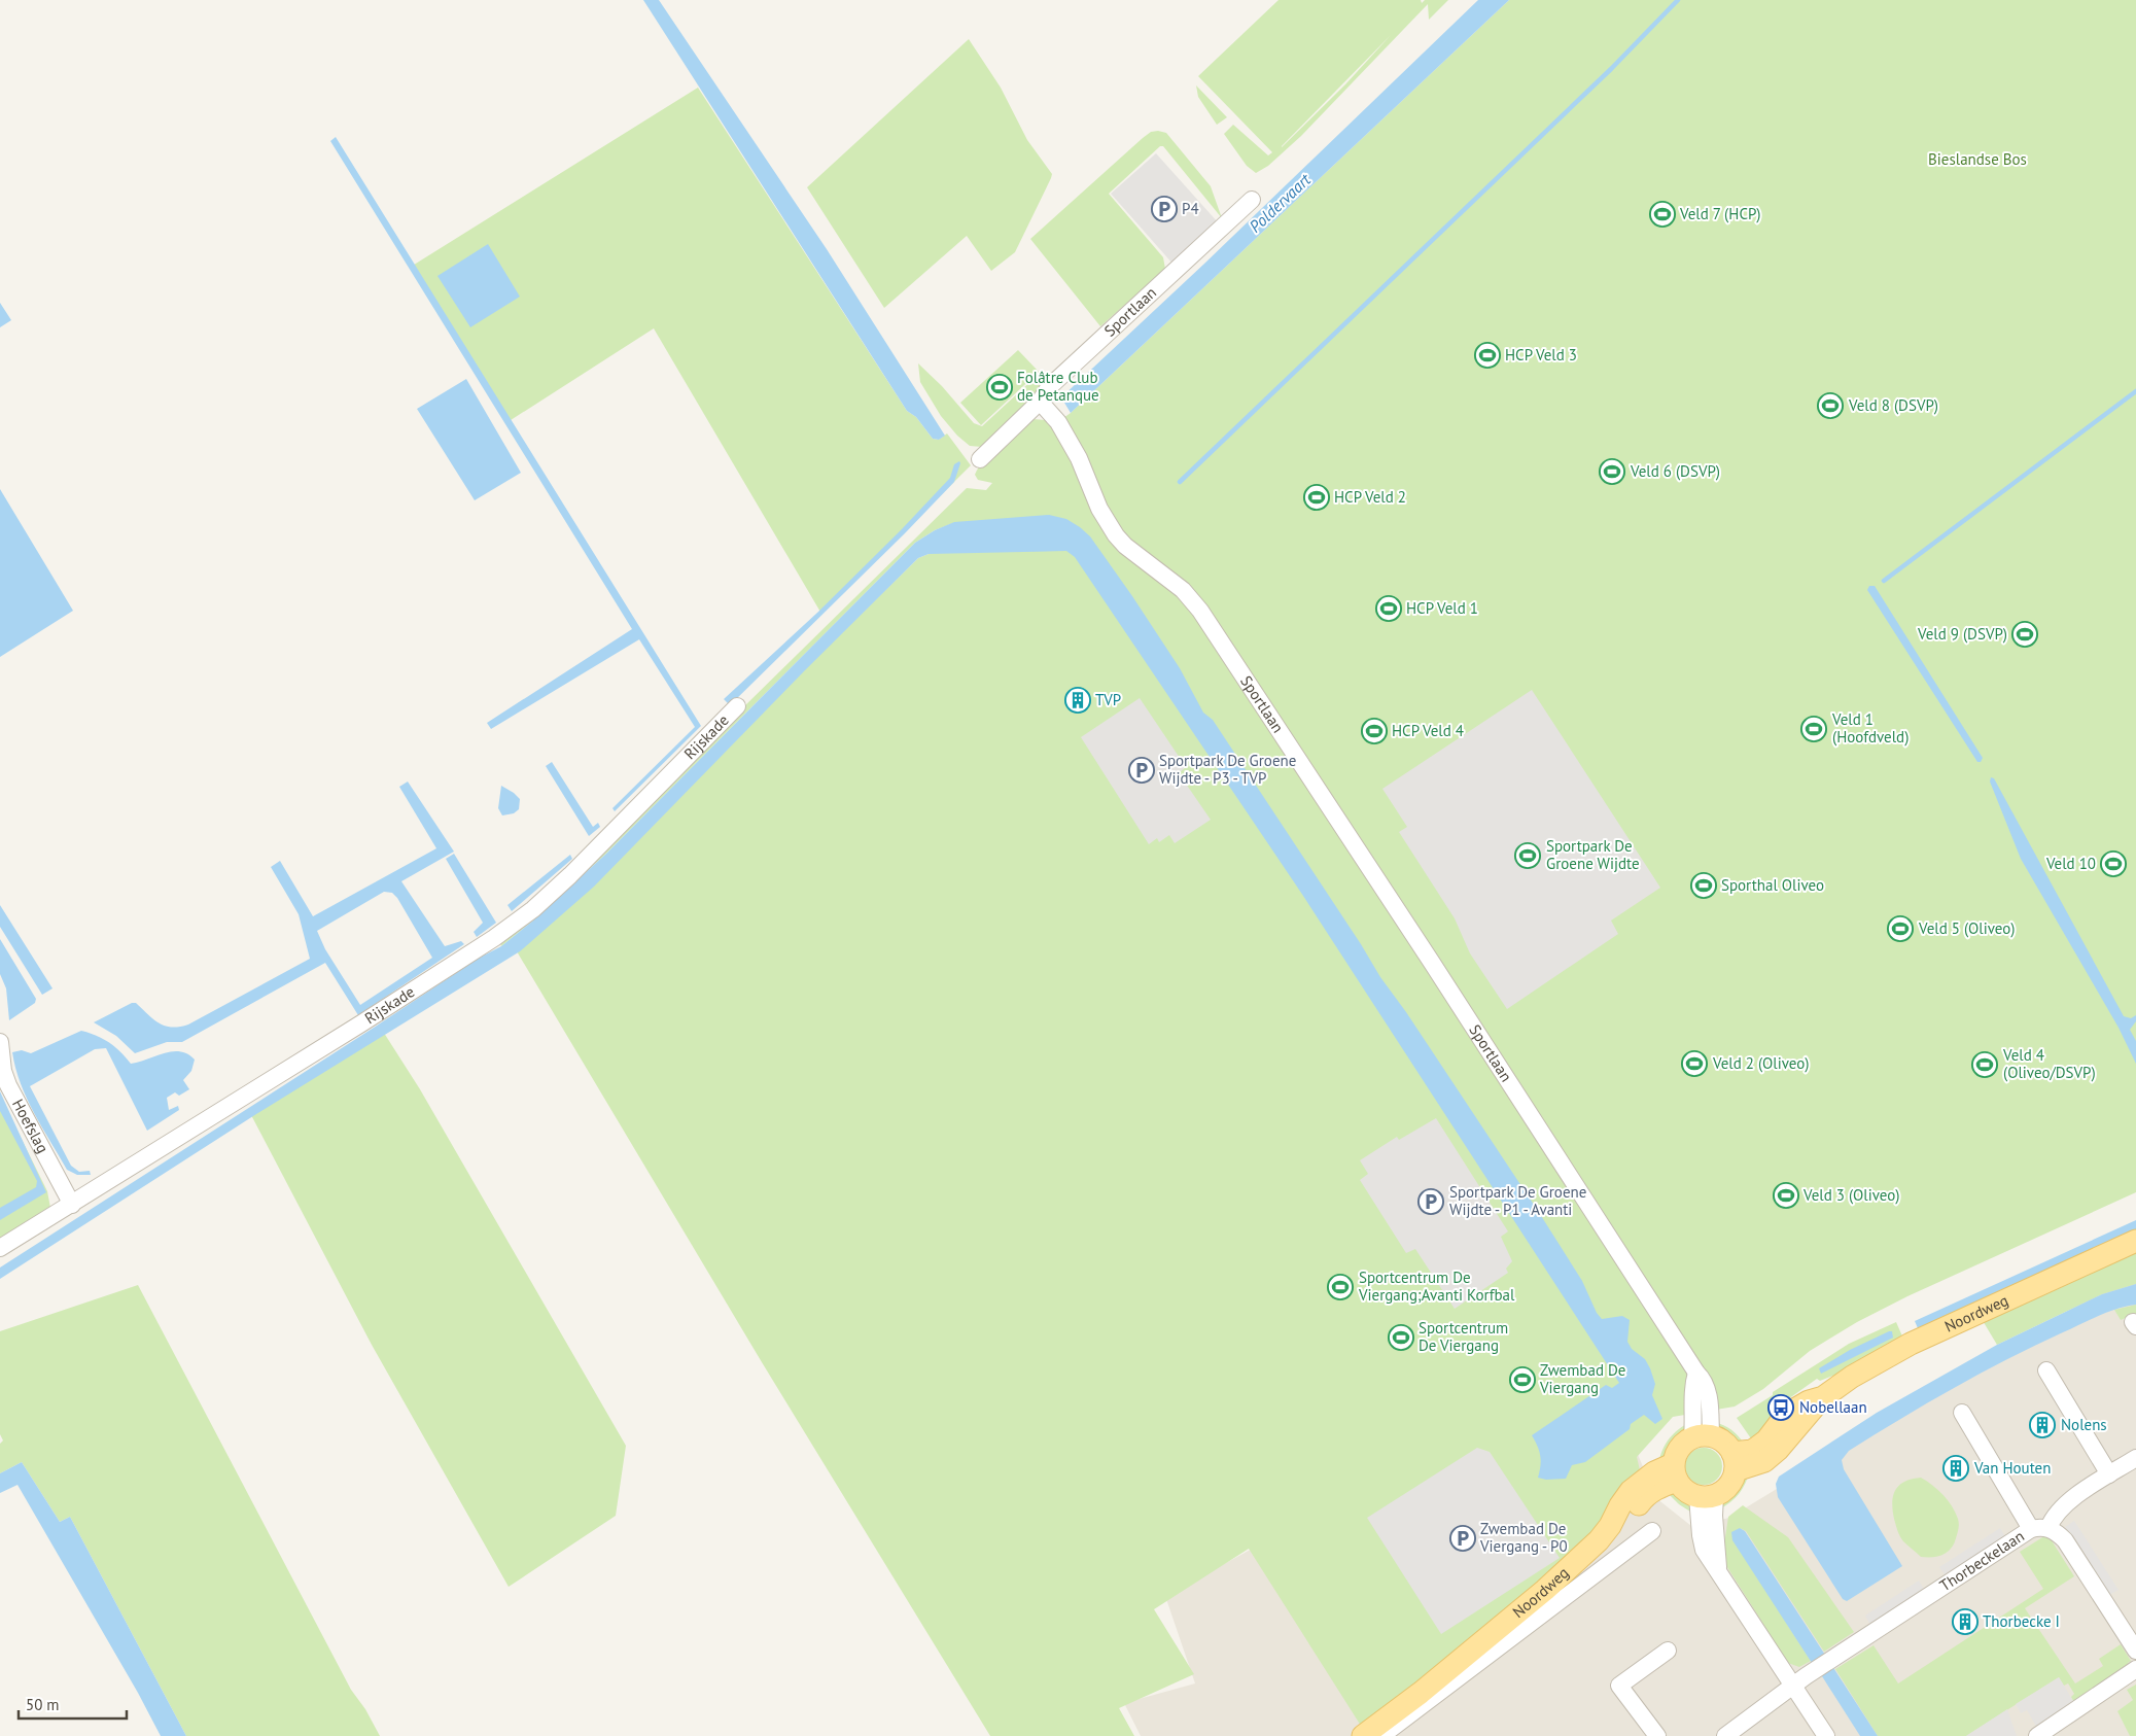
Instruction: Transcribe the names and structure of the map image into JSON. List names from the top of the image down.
{
  "streets": {
    "main road": ["Noordweg"],
    "street": [
      "Sportlaan",
      "Rijskade",
      "Hoefslag",
      "Thorbeckelaan"
    ]
  },
  "crossings": [
    ["Sportlaan", "Noordweg"],
    ["Rijskade", "Hoefslag"]
  ],
  "water": ["Poldervaart"],
  "parks": ["Bieslandse Bos"],
  "places": {
    "parking": [
      "P4",
      "Sportpark De Groene Wijdte - P3 - TVP",
      "Sportpark De Groene Wijdte - P1 - Avanti",
      "Zwembad De Viergang - P0"
    ],
    "sports": [
      "Veld 7 (HCP)",
      "HCP Veld 3",
      "Folâtre Club de Petanque",
      "Veld 8 (DSVP)",
      "Veld 6 (DSVP)",
      "HCP Veld 2",
      "HCP Veld 1",
      "Veld 9 (DSVP)",
      "Veld 1 (Hoofdveld)",
      "HCP Veld 4",
      "Sportpark De Groene Wijdte",
      "Veld 10",
      "Sporthal Oliveo",
      "Veld 5 (Oliveo)",
      "Veld 2 (Oliveo)",
      "Veld 4 (Oliveo/DSVP)",
      "Veld 3 (Oliveo)",
      "Sportcentrum De Viergang;Avanti Korfbal",
      "Sportcentrum De Viergang",
      "Zwembad De Viergang"
    ],
    "building": [
      "TVP",
      "Nolens",
      "Van Houten",
      "Thorbecke I"
    ],
    "bus stop": ["Nobellaan"]
  },
  "scale_bar": "50 m"
}
